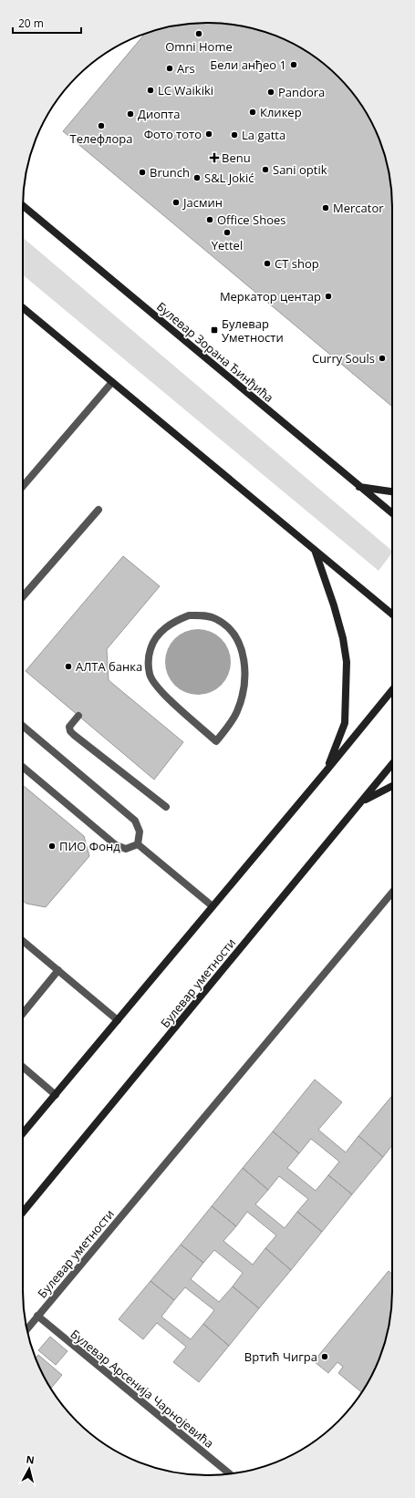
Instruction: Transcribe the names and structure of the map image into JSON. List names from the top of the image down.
{
  "streets": {
    "street": ["Булевар Зорана Ђинђића", "Булевар уметности", "Булевар Арсенија Чарнојевића"]
  },
  "crossings": [
    ["Булевар уметности", "Булевар Арсенија Чарнојевића"]
  ],
  "places": {
    "other": [
      "Omni Home",
      "Бели анђео 1",
      "Ars",
      "LC Waikiki",
      "Pandora",
      "Кликер",
      "Диопта",
      "Телефлора",
      "Фото тото",
      "La gatta",
      "Sani optik",
      "Brunch",
      "S&L Jokić",
      "Јасмин",
      "Mercator",
      "Office Shoes",
      "Yettel",
      "CT shop",
      "Меркатор центар",
      "Curry Souls",
      "АЛТА банка",
      "ПИО Фонд",
      "Вртић Чигра"
    ],
    "health": ["Benu"],
    "transit": ["Булевар Уметности"]
  },
  "scale_bar": "20 m",
  "north": "top"
}
